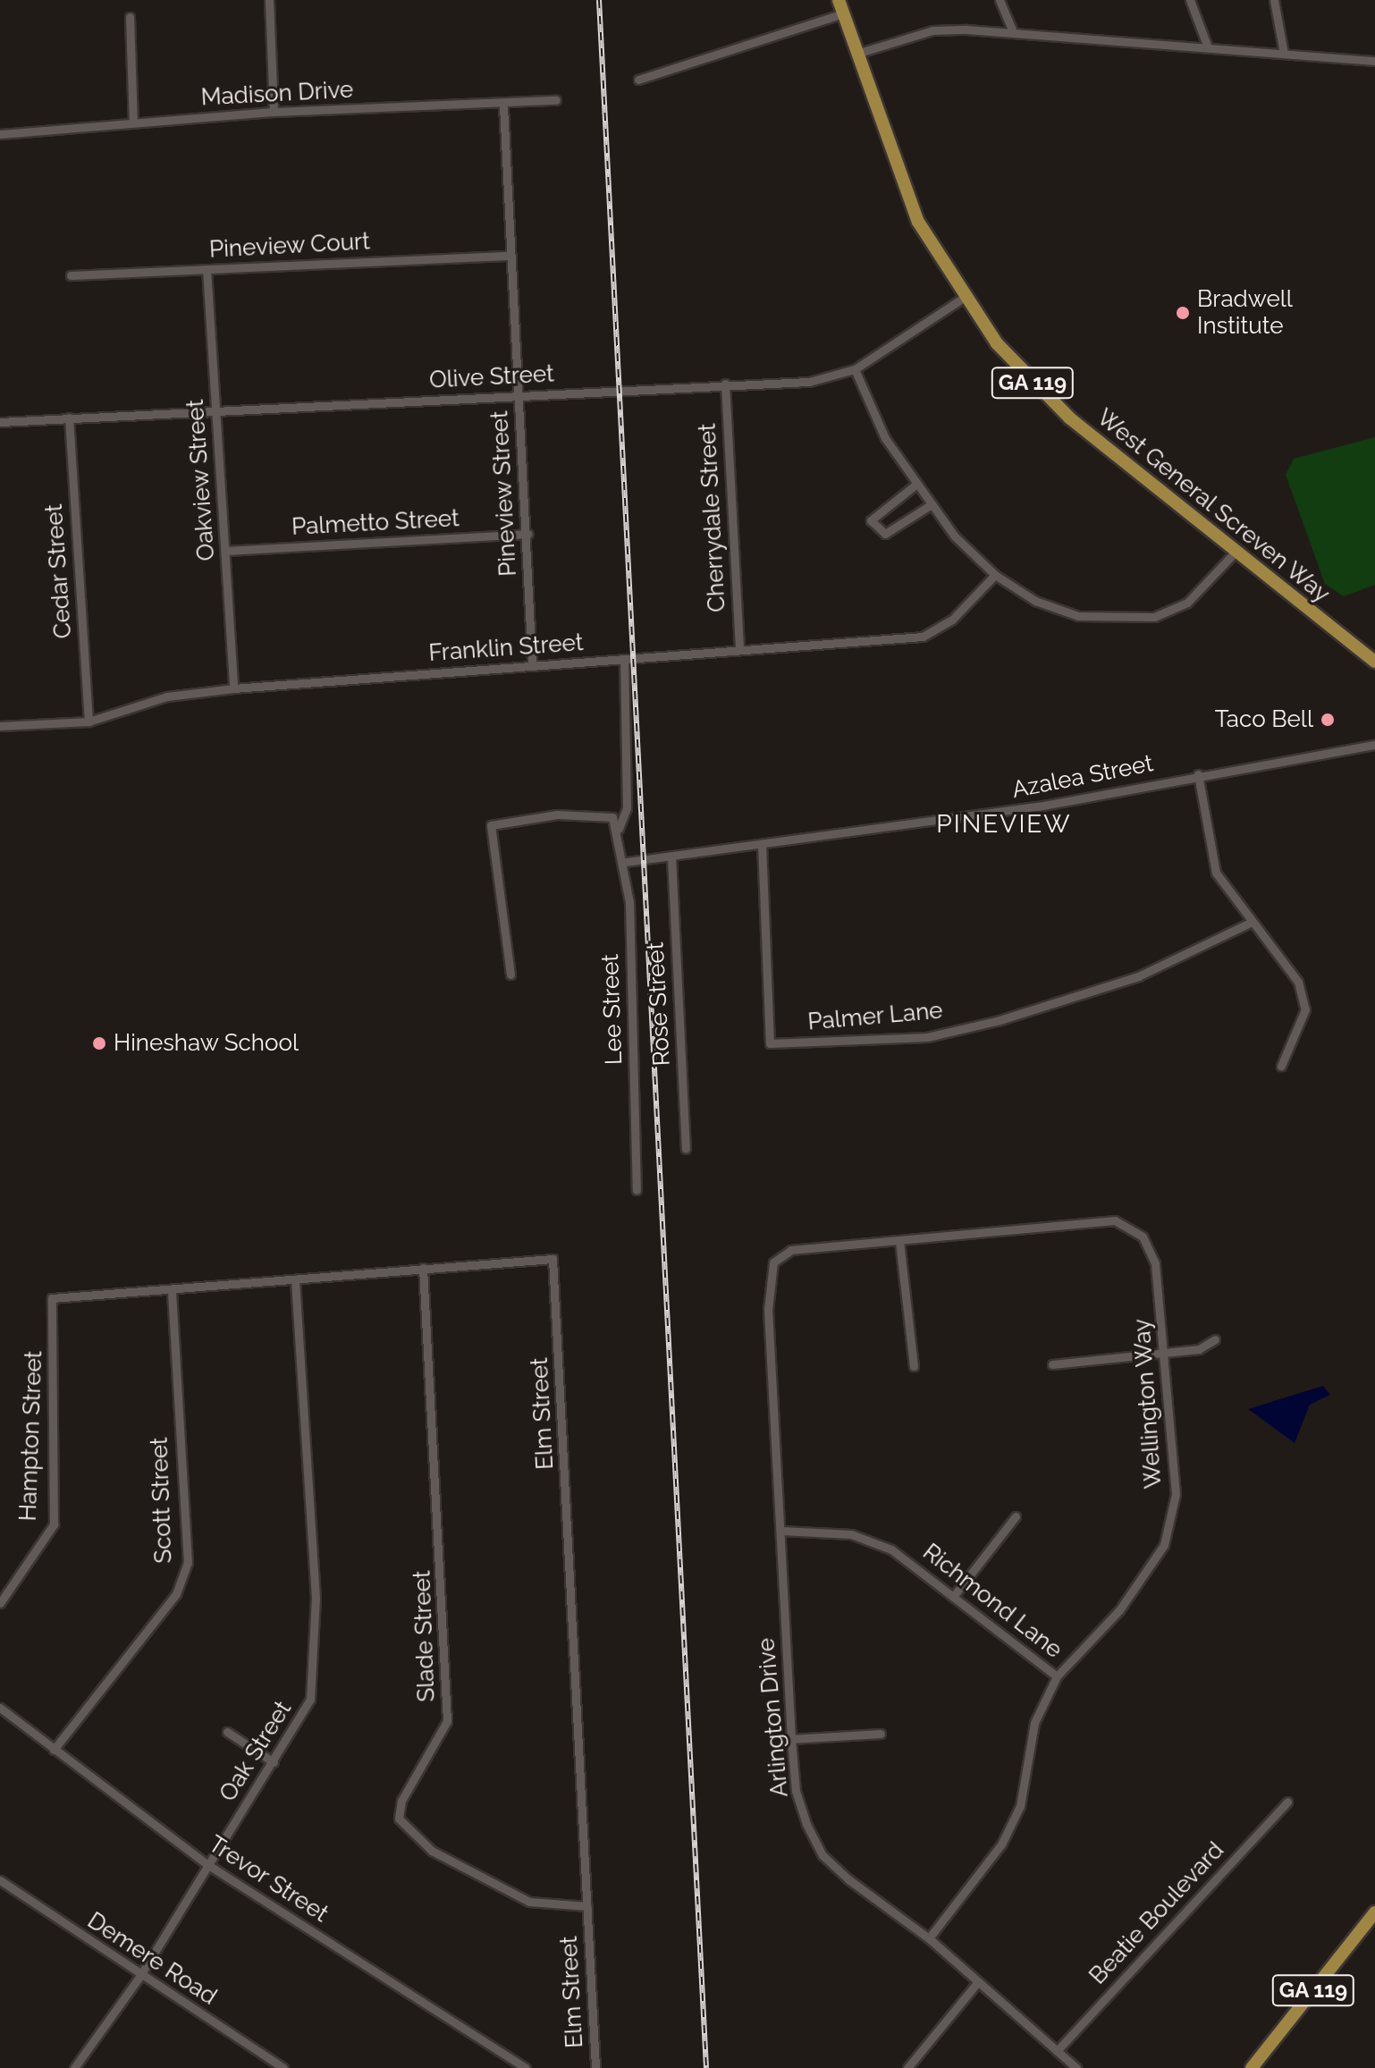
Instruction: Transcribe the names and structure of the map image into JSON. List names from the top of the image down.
{
  "streets": {
    "main road": ["GA 119", "West General Screven Way"],
    "street": [
      "Madison Drive",
      "Pineview Court",
      "Olive Street",
      "Oakview Street",
      "Pineview Street",
      "Cherrydale Street",
      "Palmetto Street",
      "Cedar Street",
      "Franklin Street",
      "Azalea Street",
      "Rose Street",
      "Lee Street",
      "Palmer Lane",
      "Wellington Way",
      "Elm Street",
      "Hampton Street",
      "Scott Street",
      "Richmond Lane",
      "Slade Street",
      "Arlington Drive",
      "Oak Street",
      "Trevor Street",
      "Beatie Boulevard",
      "Demere Road"
    ]
  },
  "crossings": [
    ["Madison Drive", "Pineview Street"],
    ["Pineview Court", "Oakview Street"],
    ["Pineview Court", "Pineview Street"],
    ["Olive Street", "Oakview Street"],
    ["Olive Street", "Pineview Street"],
    ["Olive Street", "West General Screven Way"],
    ["Olive Street", "Cherrydale Street"],
    ["Olive Street", "Cedar Street"],
    ["Oakview Street", "Palmetto Street"],
    ["Oakview Street", "Franklin Street"],
    ["Pineview Street", "Palmetto Street"],
    ["Pineview Street", "Franklin Street"],
    ["Cherrydale Street", "Franklin Street"],
    ["Cedar Street", "Franklin Street"],
    ["Franklin Street", "Lee Street"],
    ["Azalea Street", "Rose Street"],
    ["Azalea Street", "Lee Street"],
    ["Azalea Street", "Palmer Lane"],
    ["Wellington Way", "Richmond Lane"],
    ["Wellington Way", "Arlington Drive"],
    ["Elm Street", "Hampton Street"],
    ["Elm Street", "Scott Street"],
    ["Elm Street", "Slade Street"],
    ["Elm Street", "Oak Street"],
    ["Scott Street", "Trevor Street"],
    ["Richmond Lane", "Arlington Drive"],
    ["Arlington Drive", "Beatie Boulevard"],
    ["Oak Street", "Trevor Street"],
    ["Oak Street", "Demere Road"]
  ],
  "districts": ["PINEVIEW"],
  "places": ["Bradwell Institute", "Taco Bell", "Hineshaw School"]
}
